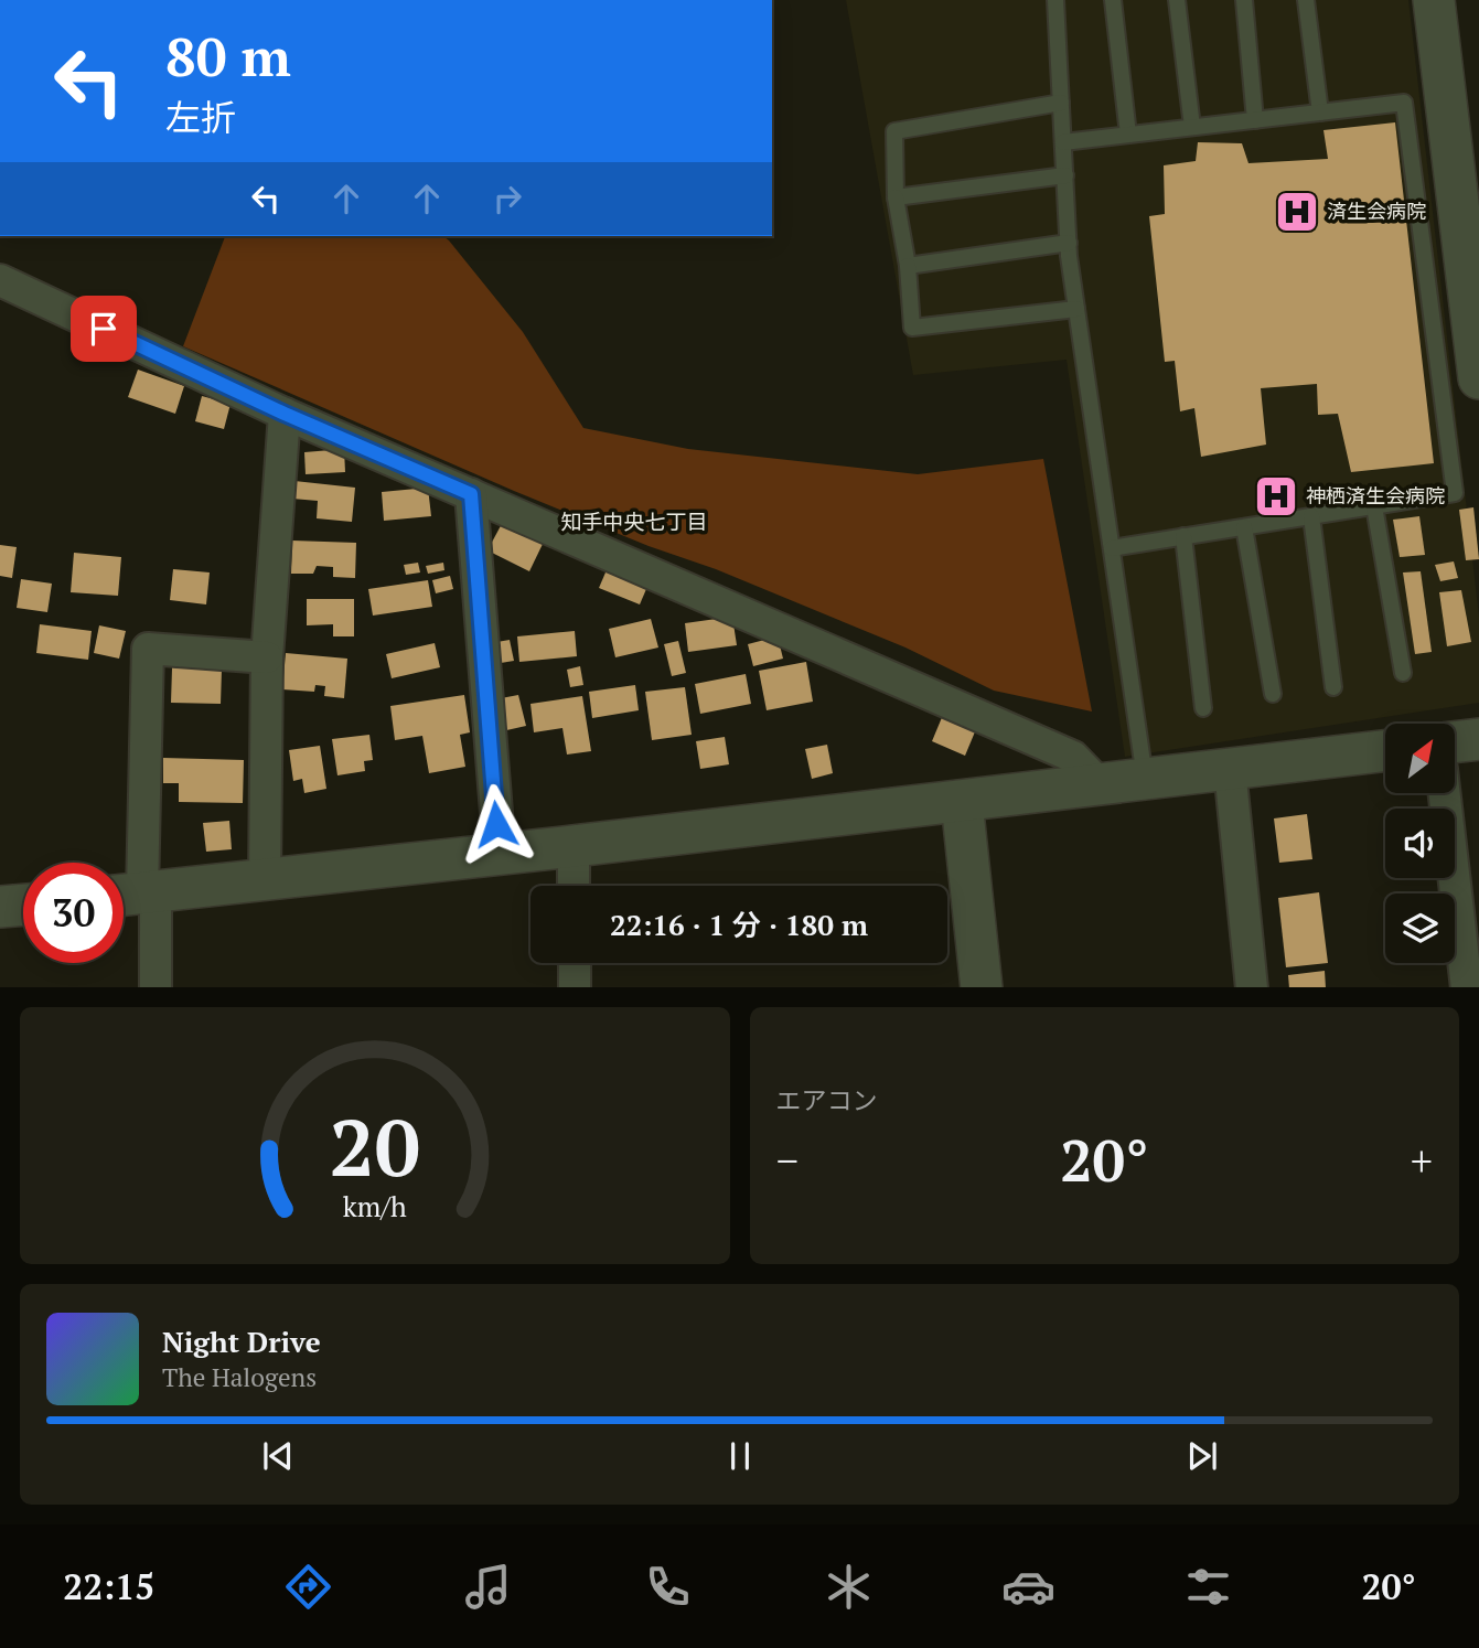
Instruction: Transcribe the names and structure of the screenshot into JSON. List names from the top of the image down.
{
  "districts": ["知手中央七丁目"],
  "places": {
    "hospital": ["済生会病院", "神栖済生会病院"]
  },
  "north": "top right",
  "page": {
    "turn": ["80 m", "左折"],
    "limit": "30",
    "trip": "22:16 · 1 分 · 180 m",
    "tile": "エアコン",
    "heat": ["−", "20°", "+"],
    "song": ["Night Drive", "The Halogens"],
    "tabs": ["22:15", "20°"],
    "gauge": ["20", "km/h"]
  }
}
